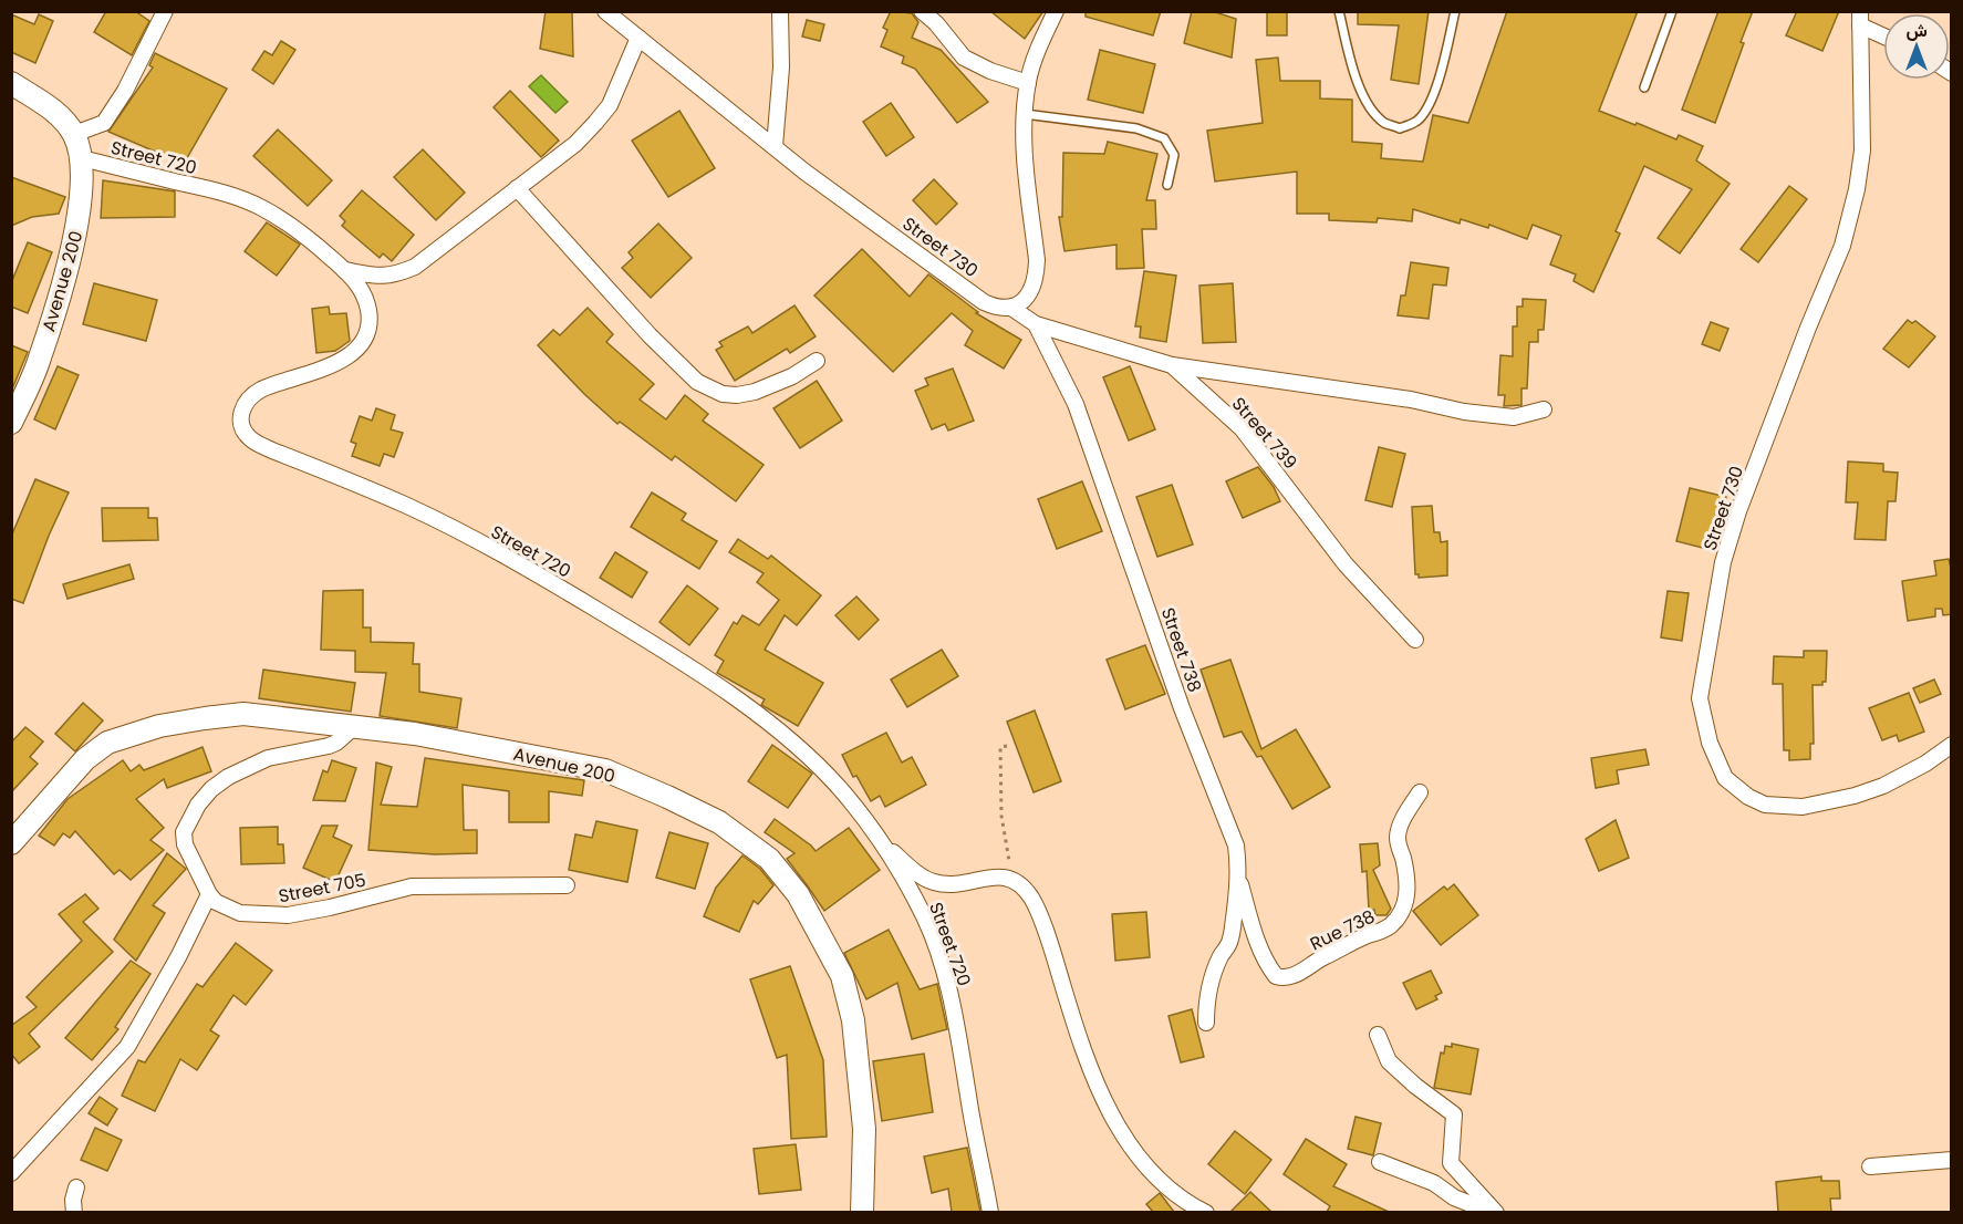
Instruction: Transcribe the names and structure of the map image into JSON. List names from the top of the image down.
{
  "streets": {
    "main road": ["Avenue 200"],
    "street": [
      "Street 720",
      "Street 730",
      "Street 739",
      "Street 738",
      "Street 705",
      "Rue 738"
    ]
  },
  "crossings": [
    ["Street 720", "Avenue 200"],
    ["Street 730", "Street 738"],
    ["Street 739", "Street 738"],
    ["Street 738", "Rue 738"]
  ],
  "north": "top"
}
